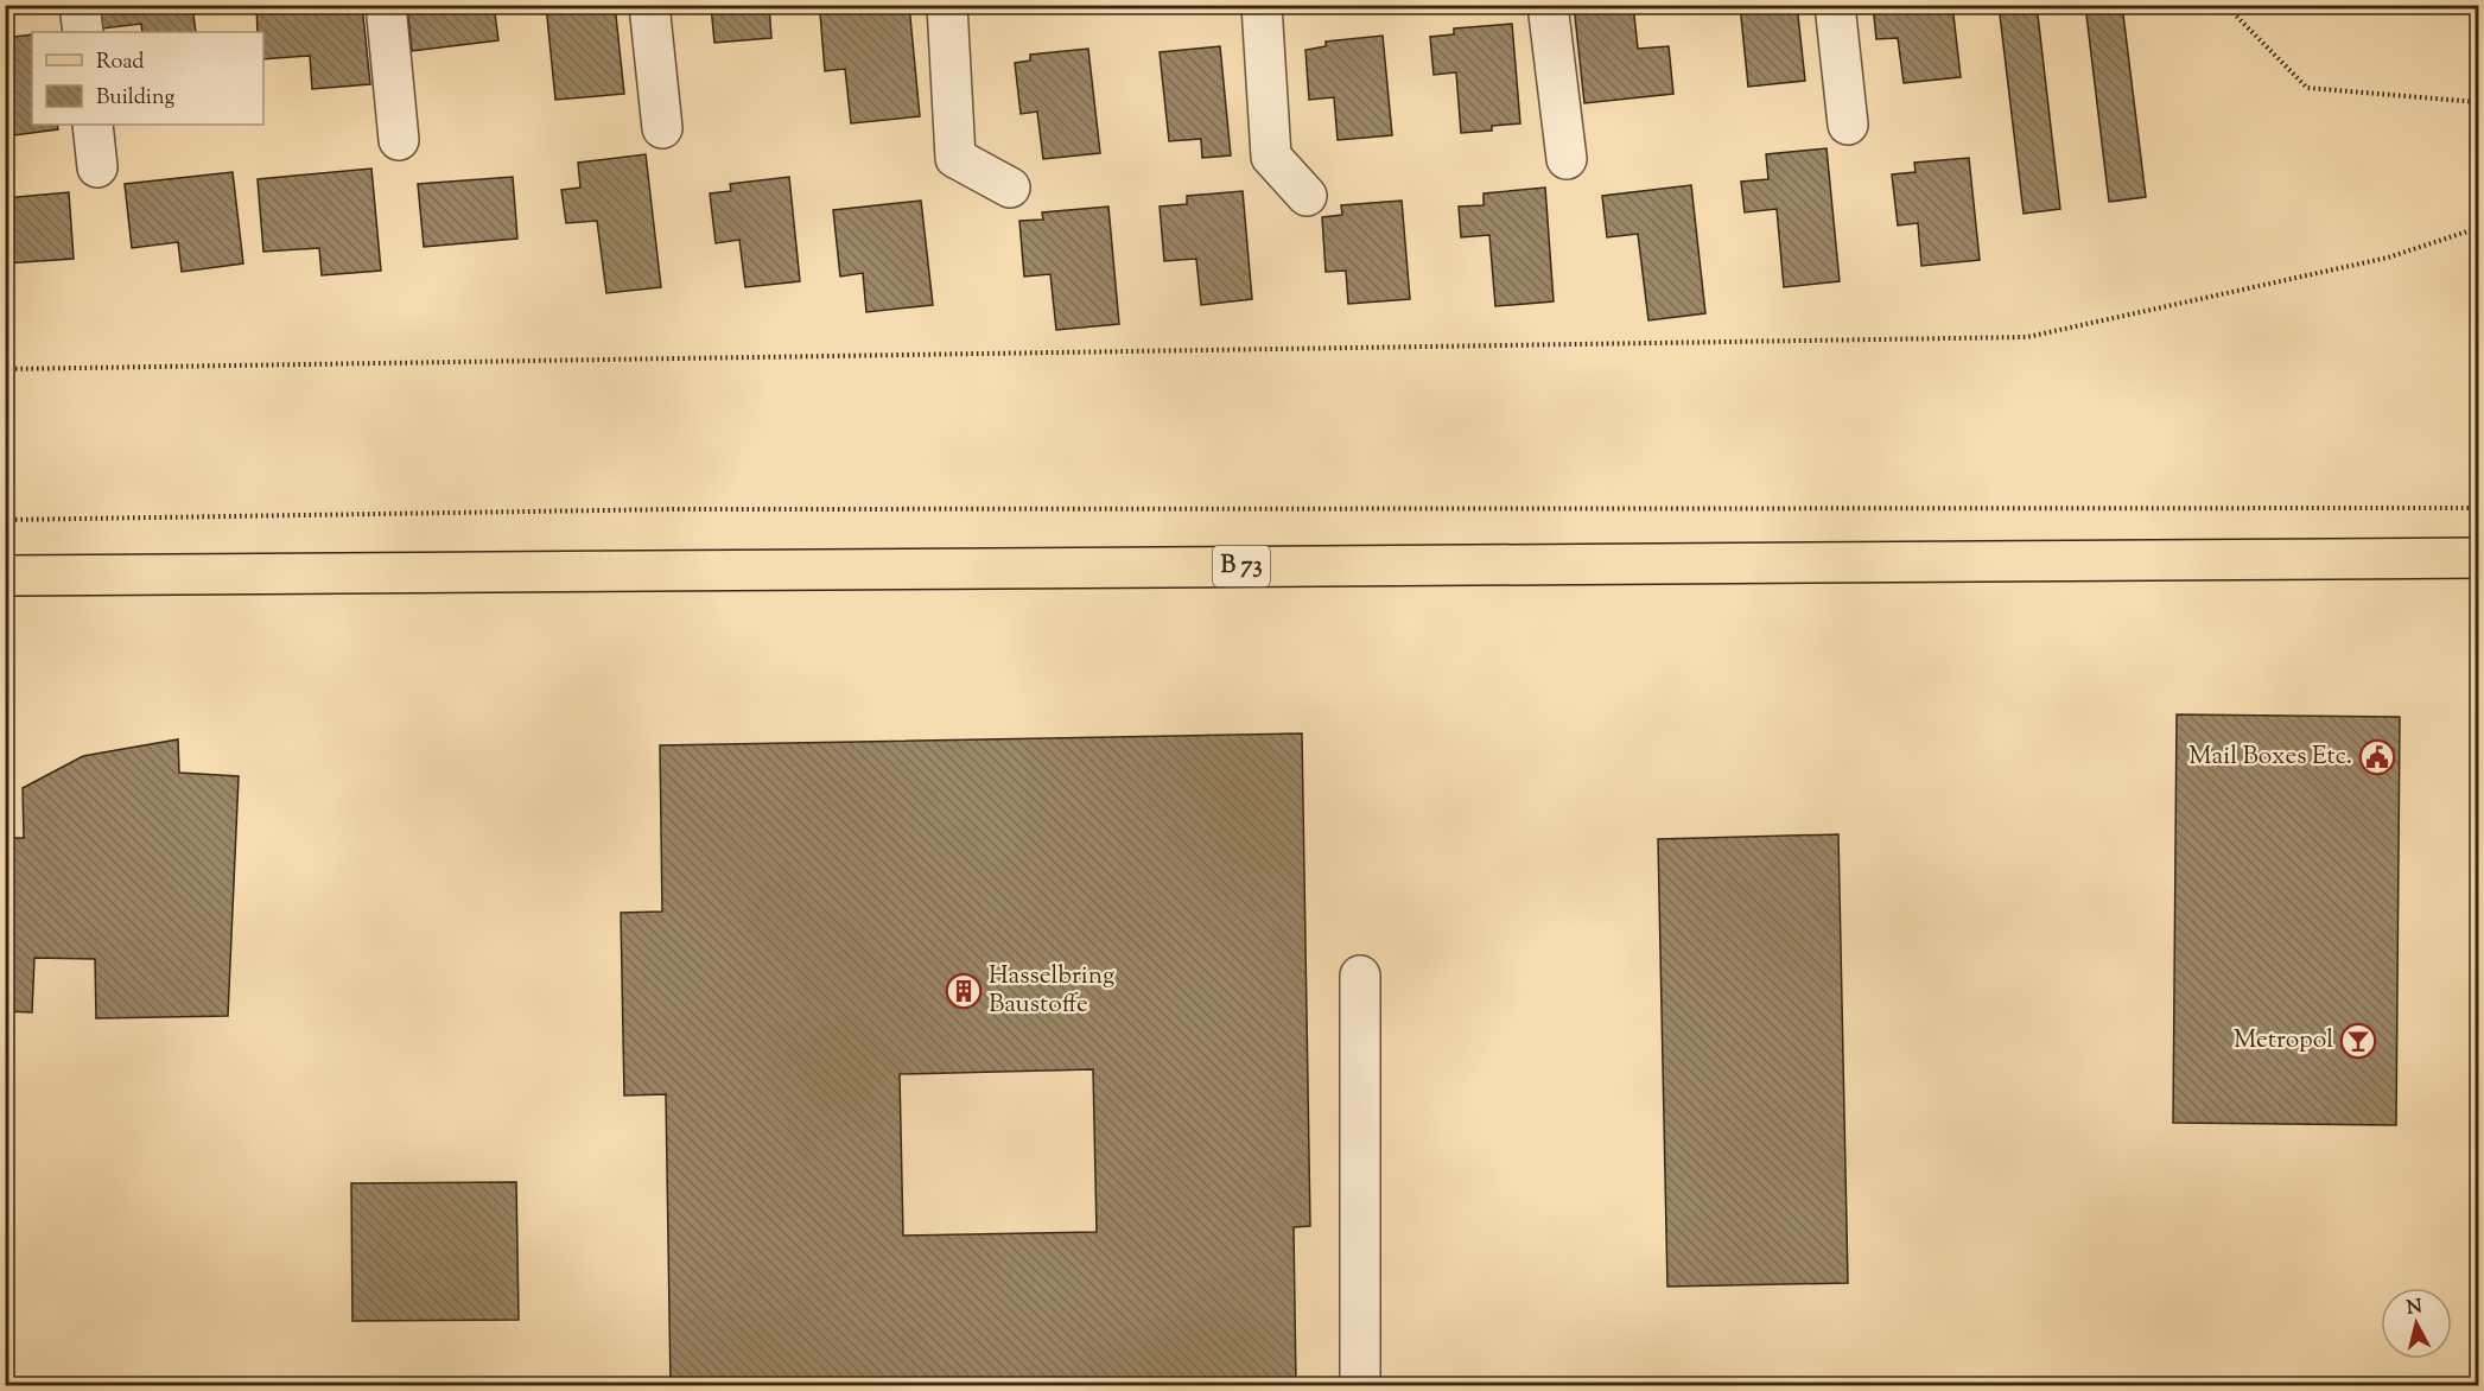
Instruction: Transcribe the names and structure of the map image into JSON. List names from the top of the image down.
{
  "streets": {
    "main road": ["B 73"]
  },
  "places": {
    "public building": ["Mail Boxes Etc."],
    "building": ["Hasselbring Baustoffe"],
    "bar": ["Metropol"]
  },
  "legend": ["Road", "Building"],
  "north": "top"
}
